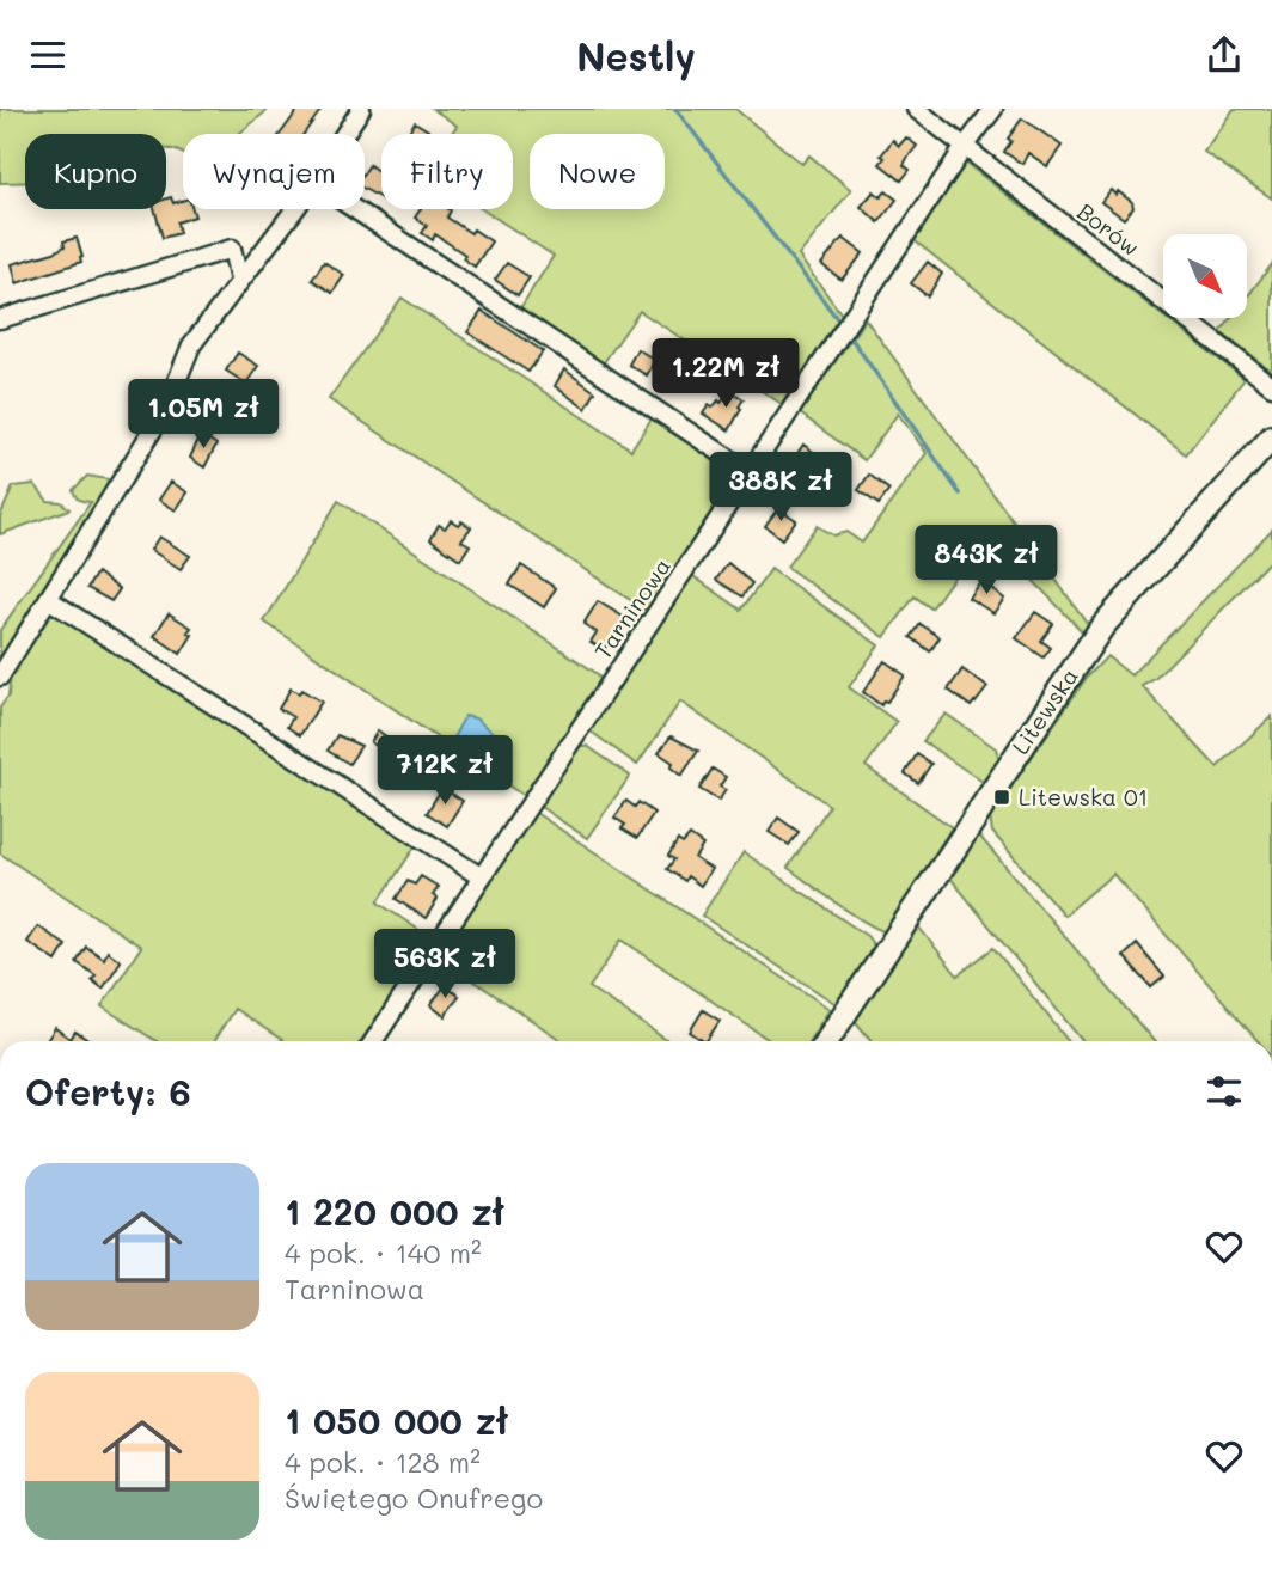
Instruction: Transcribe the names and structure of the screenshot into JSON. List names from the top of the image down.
{
  "streets": {
    "street": ["Borów", "Tarninowa", "Litewska"]
  },
  "crossings": [
    ["Borów", "Tarninowa"]
  ],
  "places": {
    "transit": ["Litewska 01"]
  },
  "north": "bottom right",
  "page": {
    "header": "Nestly",
    "chip": [
      "Kupno",
      "Wynajem",
      "Filtry",
      "Nowe"
    ],
    "price": [
      "1.22M zł",
      "1.05M zł",
      "388K zł",
      "843K zł",
      "712K zł",
      "563K zł"
    ],
    "heading": "Oferty: 6",
    "list": [
      {
        "name": "1 220 000 zł",
        "note": "4 pok. · 140 m² · Tarninowa"
      },
      {
        "name": "1 050 000 zł",
        "note": "4 pok. · 128 m² · Świętego Onufrego"
      }
    ]
  }
}
